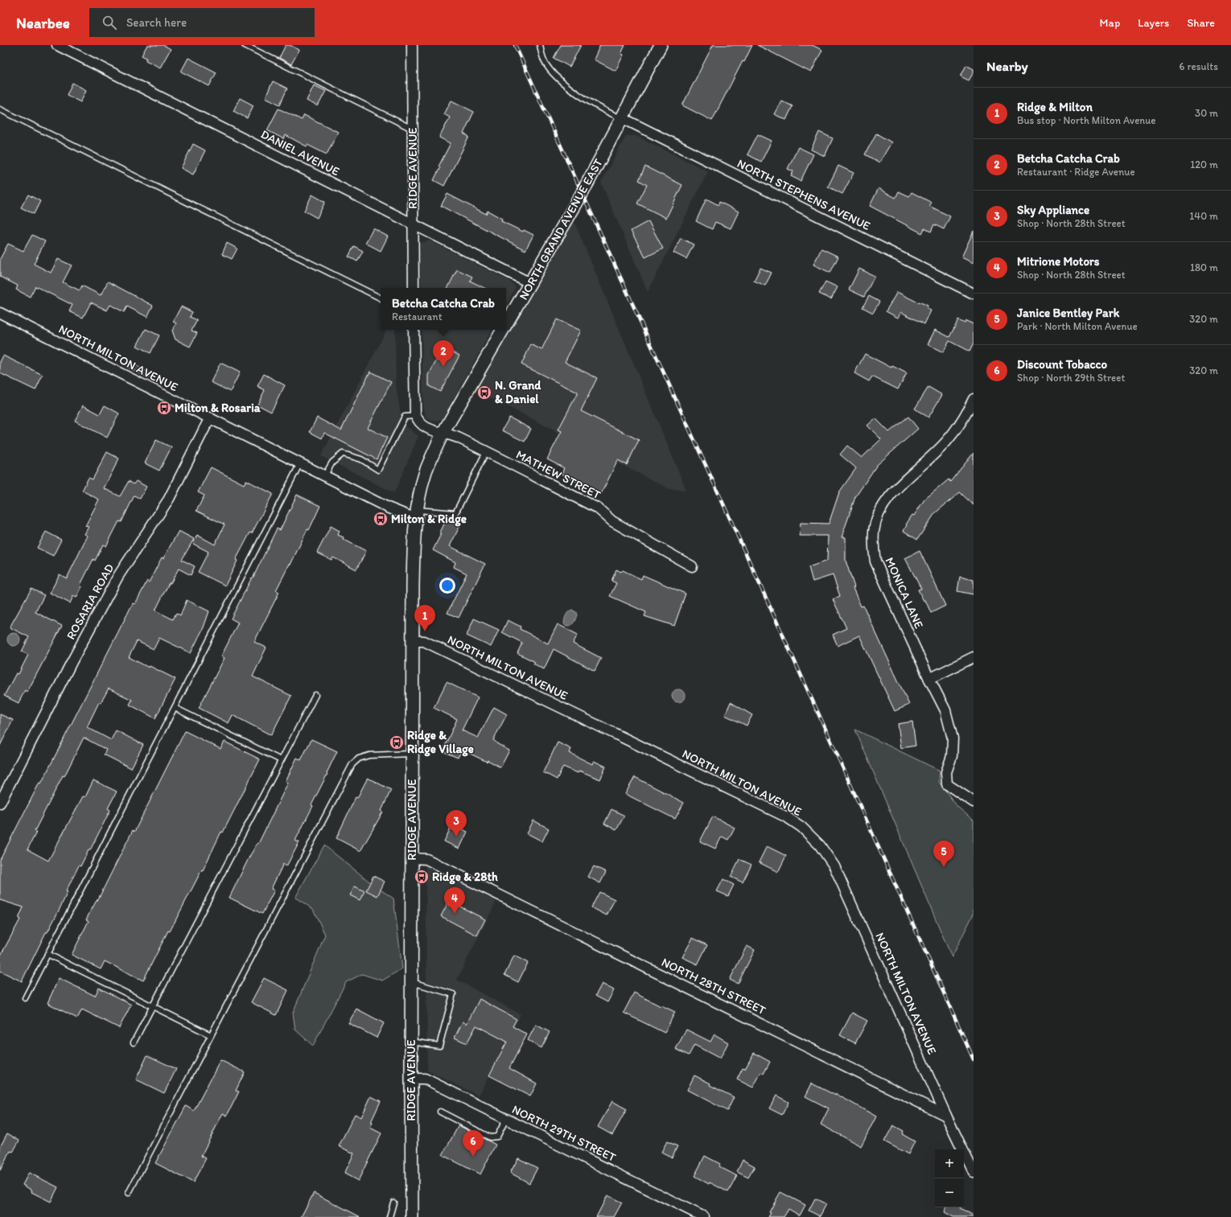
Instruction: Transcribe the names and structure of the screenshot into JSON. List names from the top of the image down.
{
  "streets": {
    "street": [
      "DANIEL AVENUE",
      "RIDGE AVENUE",
      "NORTH STEPHENS AVENUE",
      "NORTH GRAND AVENUE EAST",
      "NORTH MILTON AVENUE",
      "MATHEW STREET",
      "MONICA LANE",
      "ROSARIA ROAD",
      "NORTH 28TH STREET",
      "NORTH 29TH STREET"
    ]
  },
  "crossings": [
    ["DANIEL AVENUE", "RIDGE AVENUE"],
    ["DANIEL AVENUE", "NORTH GRAND AVENUE EAST"],
    ["RIDGE AVENUE", "NORTH GRAND AVENUE EAST"],
    ["RIDGE AVENUE", "NORTH MILTON AVENUE"],
    ["RIDGE AVENUE", "NORTH 28TH STREET"],
    ["RIDGE AVENUE", "NORTH 29TH STREET"],
    ["NORTH STEPHENS AVENUE", "NORTH GRAND AVENUE EAST"],
    ["NORTH GRAND AVENUE EAST", "NORTH MILTON AVENUE"],
    ["NORTH GRAND AVENUE EAST", "MATHEW STREET"],
    ["NORTH MILTON AVENUE", "ROSARIA ROAD"],
    ["NORTH MILTON AVENUE", "NORTH 28TH STREET"]
  ],
  "places": {
    "bus stop": [
      "N. Grand & Daniel",
      "Milton & Rosaria",
      "Milton & Ridge",
      "Ridge & Ridge Village",
      "Ridge & 28th"
    ]
  },
  "page": {
    "header": "Nearbee",
    "search": "Search here",
    "nav": ["Map", "Layers", "Share"],
    "heading": ["Nearby", "6 results"],
    "list": [
      {
        "mark": "1",
        "name": "Ridge & Milton",
        "note": "Bus stop · North Milton Avenue",
        "value": "30 m"
      },
      {
        "mark": "2",
        "name": "Betcha Catcha Crab",
        "note": "Restaurant · Ridge Avenue",
        "value": "120 m"
      },
      {
        "mark": "3",
        "name": "Sky Appliance",
        "note": "Shop · North 28th Street",
        "value": "140 m"
      },
      {
        "mark": "4",
        "name": "Mitrione Motors",
        "note": "Shop · North 28th Street",
        "value": "180 m"
      },
      {
        "mark": "5",
        "name": "Janice Bentley Park",
        "note": "Park · North Milton Avenue",
        "value": "320 m"
      },
      {
        "mark": "6",
        "name": "Discount Tobacco",
        "note": "Shop · North 29th Street",
        "value": "320 m"
      }
    ],
    "popup": ["Betcha Catcha Crab", "Restaurant"],
    "pins": [
      "2",
      "1",
      "3",
      "5",
      "4",
      "6"
    ],
    "map_buttons": ["+", "−"]
  }
}
